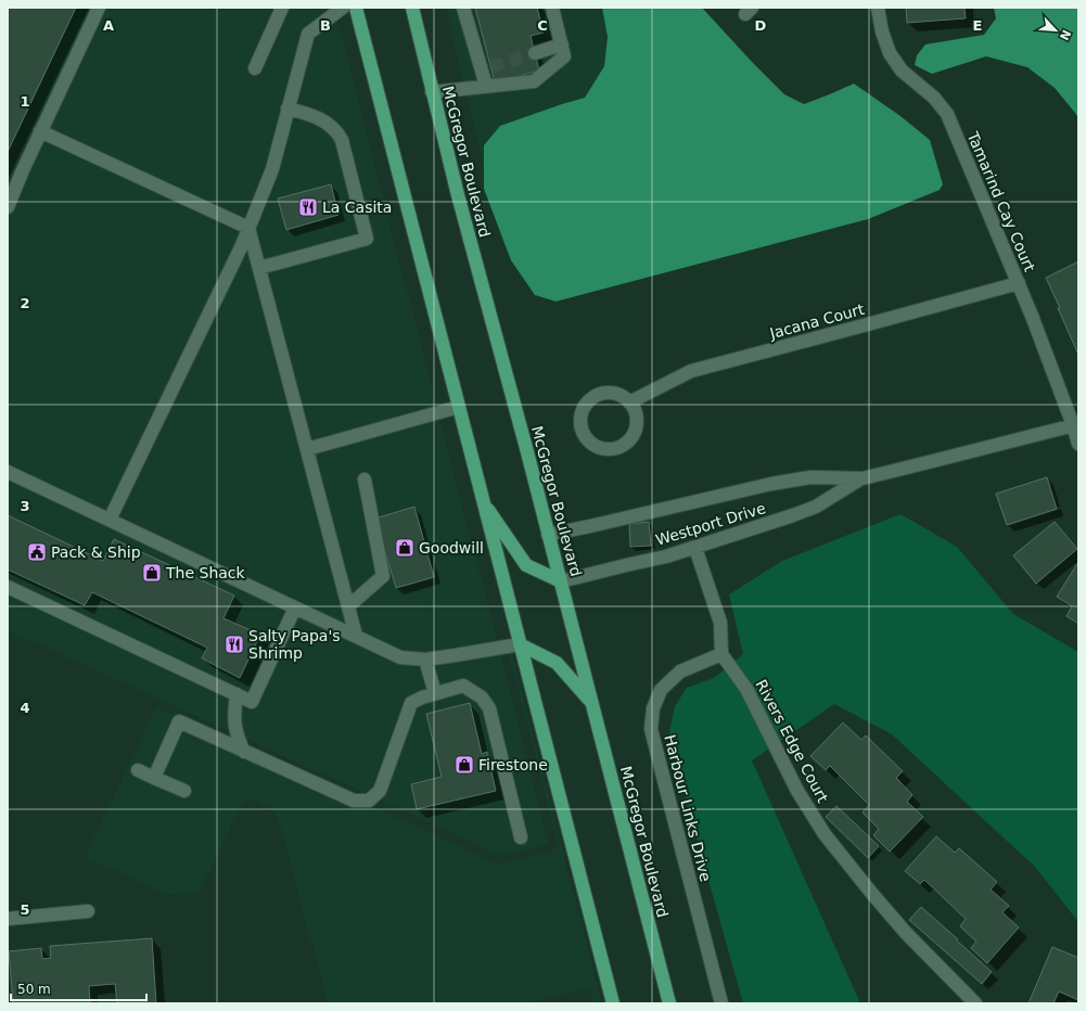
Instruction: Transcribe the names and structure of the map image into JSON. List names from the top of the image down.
{
  "streets": {
    "main road": ["McGregor Boulevard"],
    "street": [
      "Tamarind Cay Court",
      "Jacana Court",
      "Westport Drive",
      "Rivers Edge Court",
      "Harbour Links Drive"
    ]
  },
  "crossings": [
    ["McGregor Boulevard", "Westport Drive"],
    ["Tamarind Cay Court", "Jacana Court"],
    ["Tamarind Cay Court", "Westport Drive"],
    ["Rivers Edge Court", "Harbour Links Drive"]
  ],
  "places": {
    "restaurant": ["La Casita", "Salty Papa's Shrimp"],
    "shop": ["Goodwill", "The Shack", "Firestone"],
    "public building": ["Pack & Ship"]
  },
  "scale_bar": "50 m",
  "north": "bottom right",
  "grid": {
    "columns": [
      "A",
      "B",
      "C",
      "D",
      "E"
    ],
    "rows": [
      "1",
      "2",
      "3",
      "4",
      "5"
    ]
  }
}
